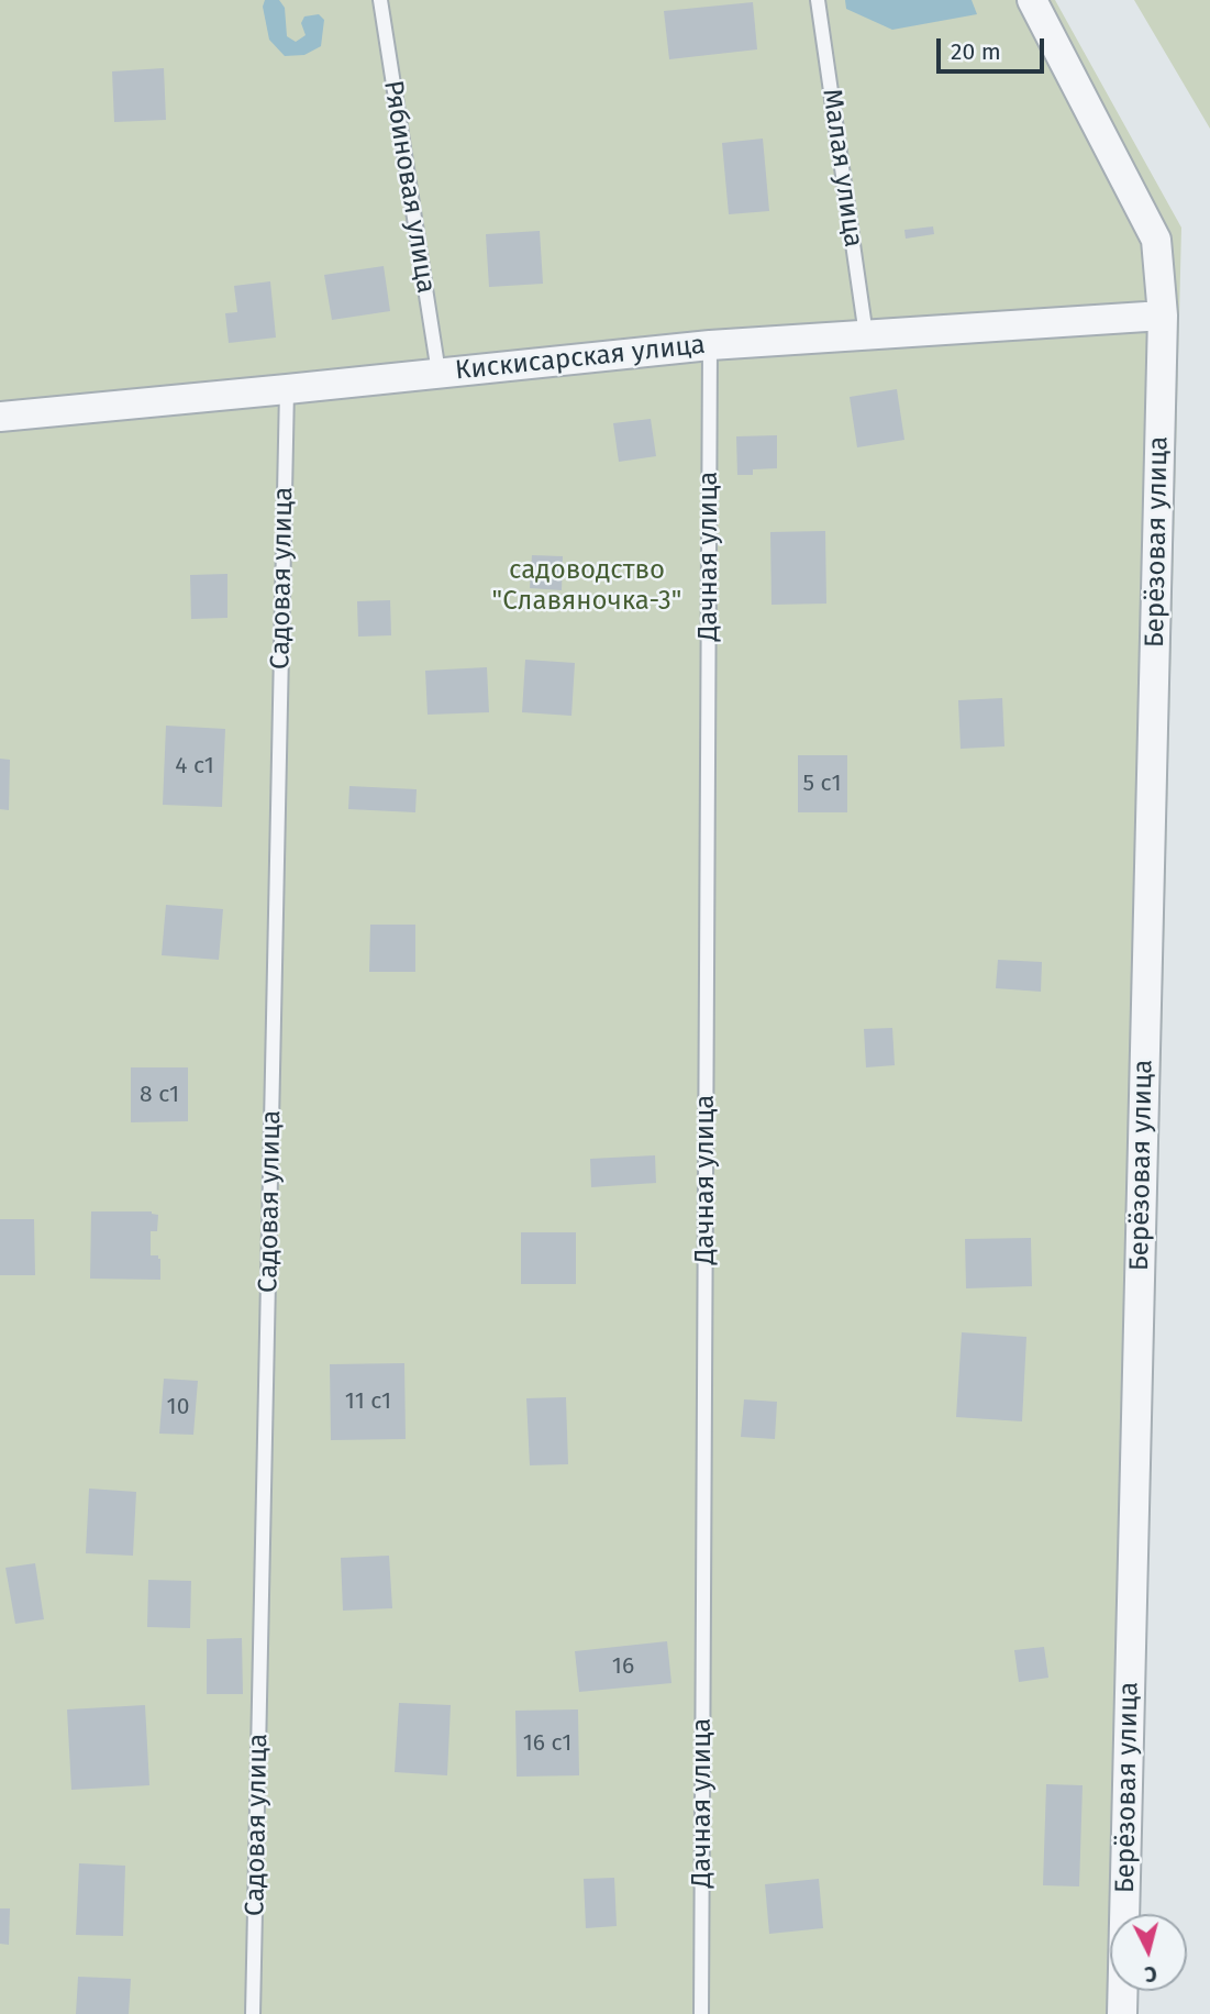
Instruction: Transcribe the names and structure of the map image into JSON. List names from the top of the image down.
{
  "streets": {
    "street": ["Кискисарская улица", "Берёзовая улица"],
    "lane": [
      "Малая улица",
      "Рябиновая улица",
      "Дачная улица",
      "Садовая улица"
    ]
  },
  "crossings": [
    ["Малая улица", "Кискисарская улица"],
    ["Рябиновая улица", "Кискисарская улица"],
    ["Кискисарская улица", "Берёзовая улица"],
    ["Кискисарская улица", "Дачная улица"],
    ["Кискисарская улица", "Садовая улица"]
  ],
  "parks": ["садоводство \"Славяночка-3\""],
  "house_numbers": [
    "4 с1",
    "5 с1",
    "8 с1",
    "11 с1",
    "10",
    "16",
    "16 с1"
  ],
  "scale_bar": "20 m",
  "north": "bottom"
}
